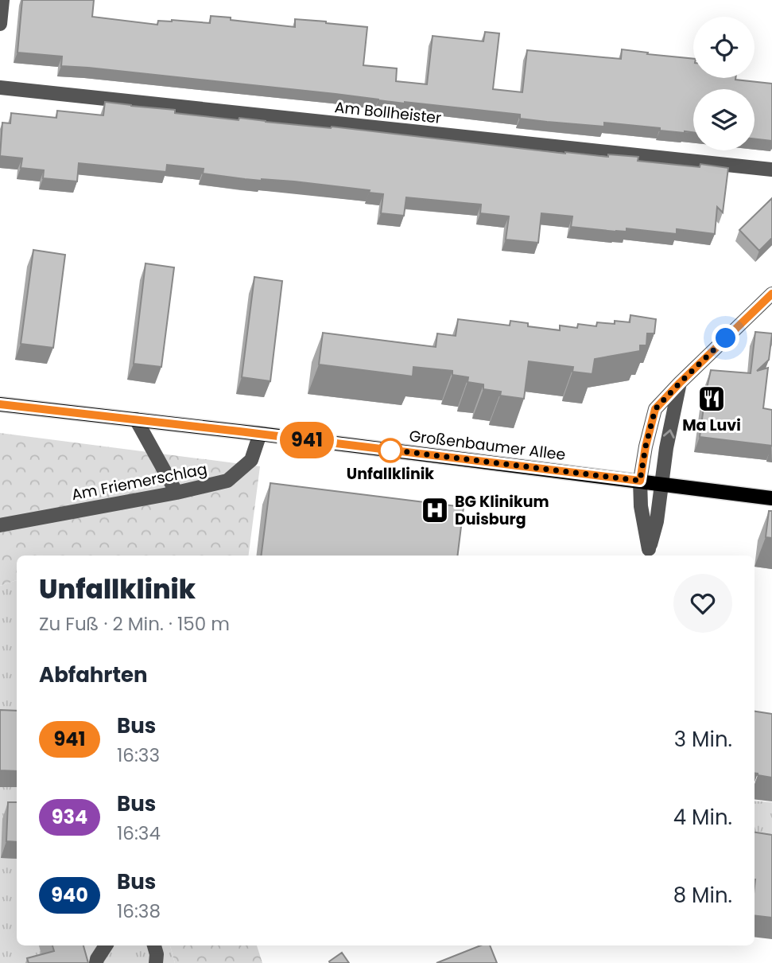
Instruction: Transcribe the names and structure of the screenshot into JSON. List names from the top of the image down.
{
  "streets": {
    "main road": ["Großenbaumer Allee"],
    "street": ["Am Bollheister", "Am Friemerschlag"]
  },
  "crossings": [
    ["Großenbaumer Allee", "Am Friemerschlag"]
  ],
  "places": {
    "restaurant": ["Ma Luvi"],
    "other": ["Unfallklinik"],
    "hospital": ["BG Klinikum Duisburg"]
  },
  "lines": ["bus line 941"],
  "page": {
    "on_map": "941",
    "heading": [
      ["Unfallklinik", "Zu Fuß · 2 Min. · 150 m"],
      "Abfahrten"
    ],
    "list": [
      {
        "mark": "941",
        "name": "Bus",
        "note": "16:33",
        "value": "3 Min."
      },
      {
        "mark": "934",
        "name": "Bus",
        "note": "16:34",
        "value": "4 Min."
      },
      {
        "mark": "940",
        "name": "Bus",
        "note": "16:38",
        "value": "8 Min."
      }
    ]
  }
}
